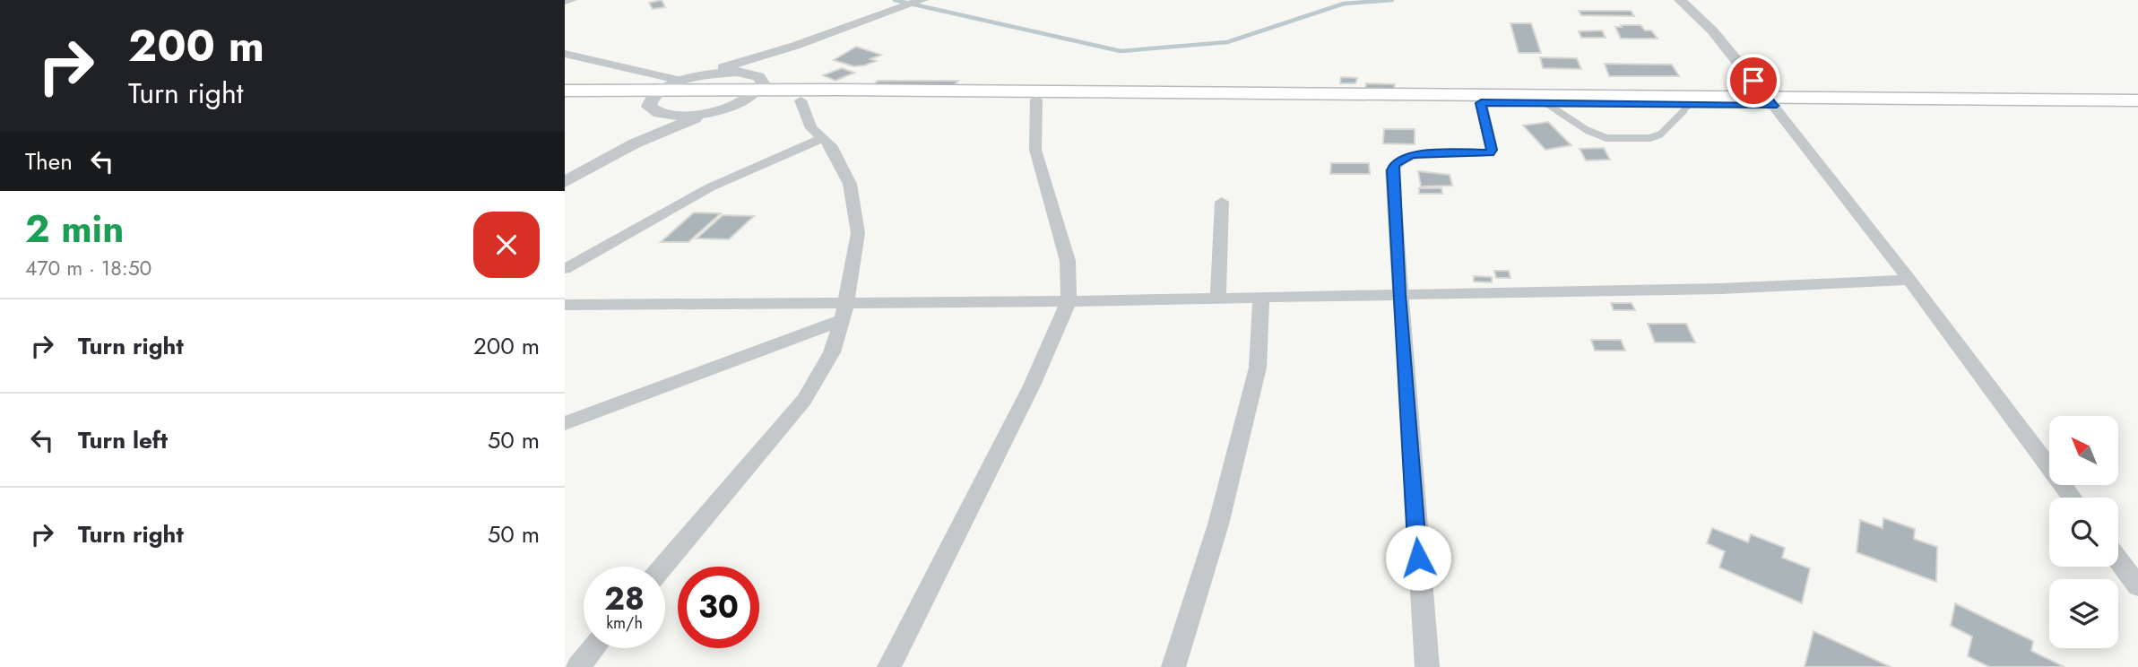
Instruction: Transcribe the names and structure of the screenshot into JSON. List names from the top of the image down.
{
  "north": "top left",
  "page": {
    "turn": ["200 m", "Turn right"],
    "then": "Then",
    "heading": ["2 min", "470 m · 18:50"],
    "list": [
      {
        "name": "Turn right",
        "value": "200 m"
      },
      {
        "name": "Turn left",
        "value": "50 m"
      },
      {
        "name": "Turn right",
        "value": "50 m"
      }
    ],
    "speed": "28 km/h",
    "limit": "30"
  }
}
